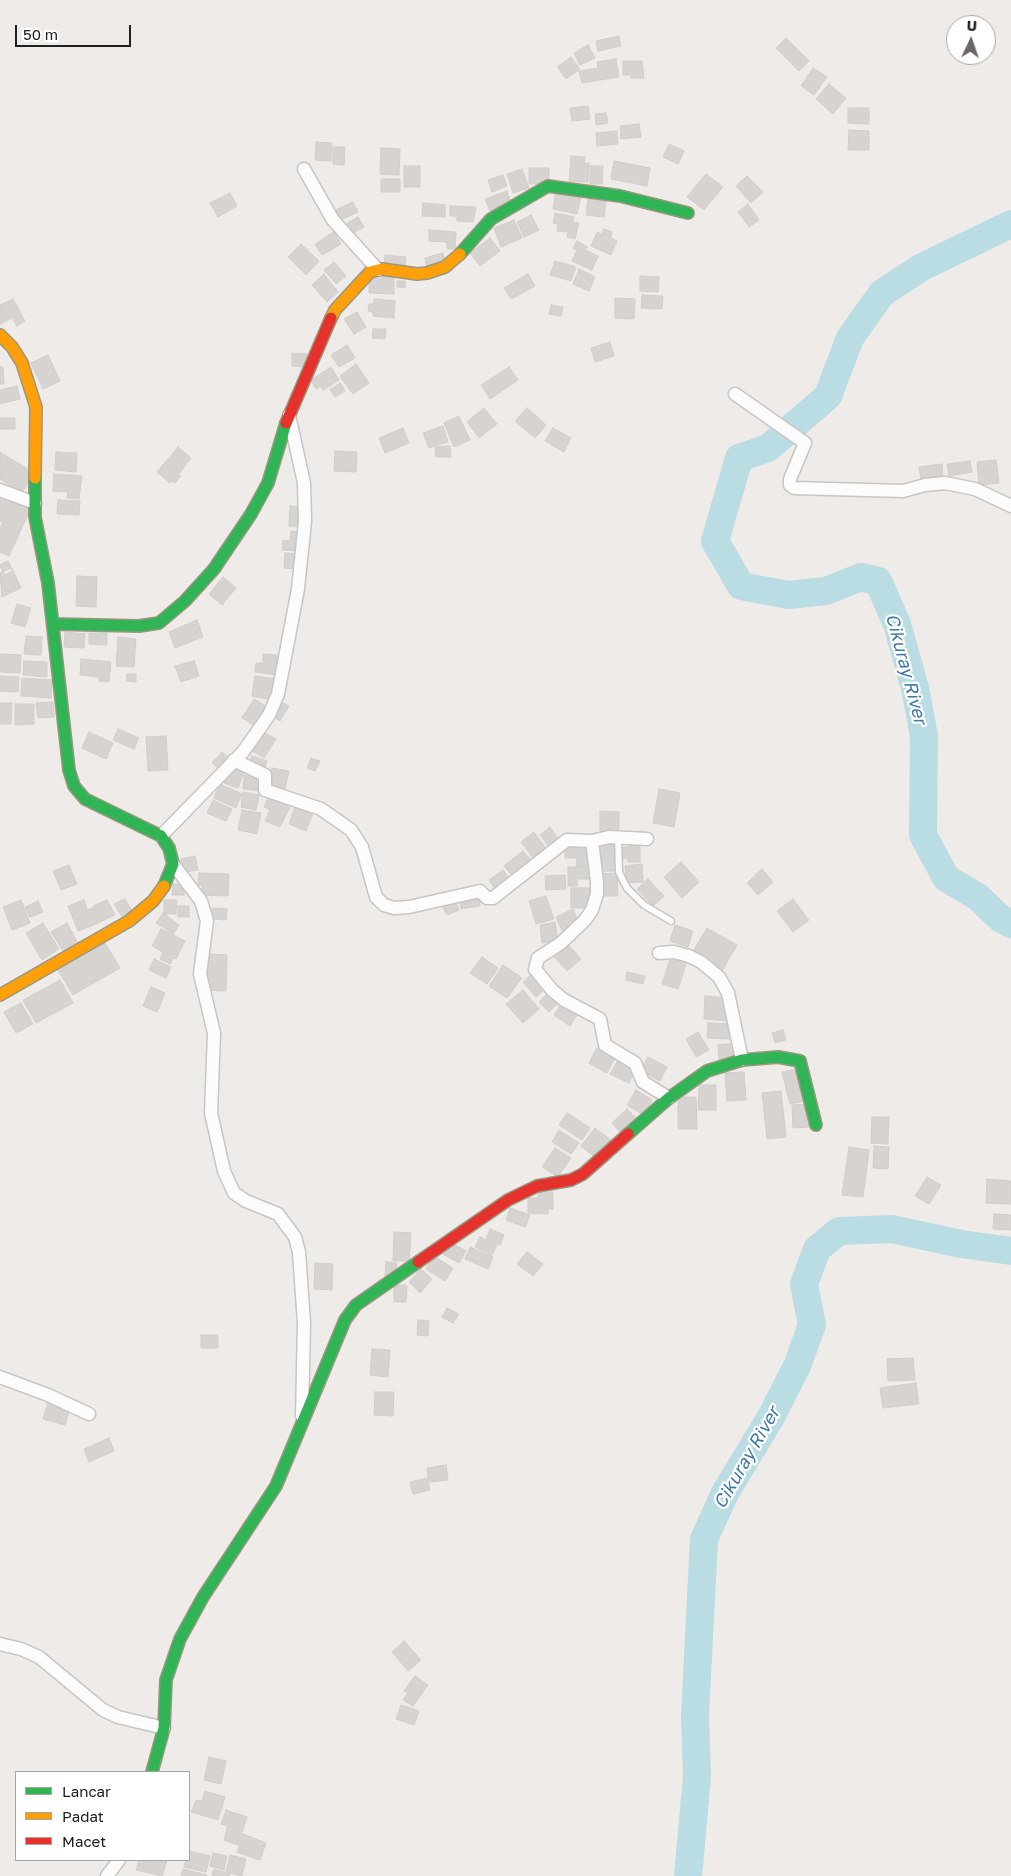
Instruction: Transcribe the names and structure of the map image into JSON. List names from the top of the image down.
{
  "water": ["Cikuray River"],
  "legend": ["Lancar", "Padat", "Macet"],
  "scale_bar": "50 m",
  "north": "top"
}
